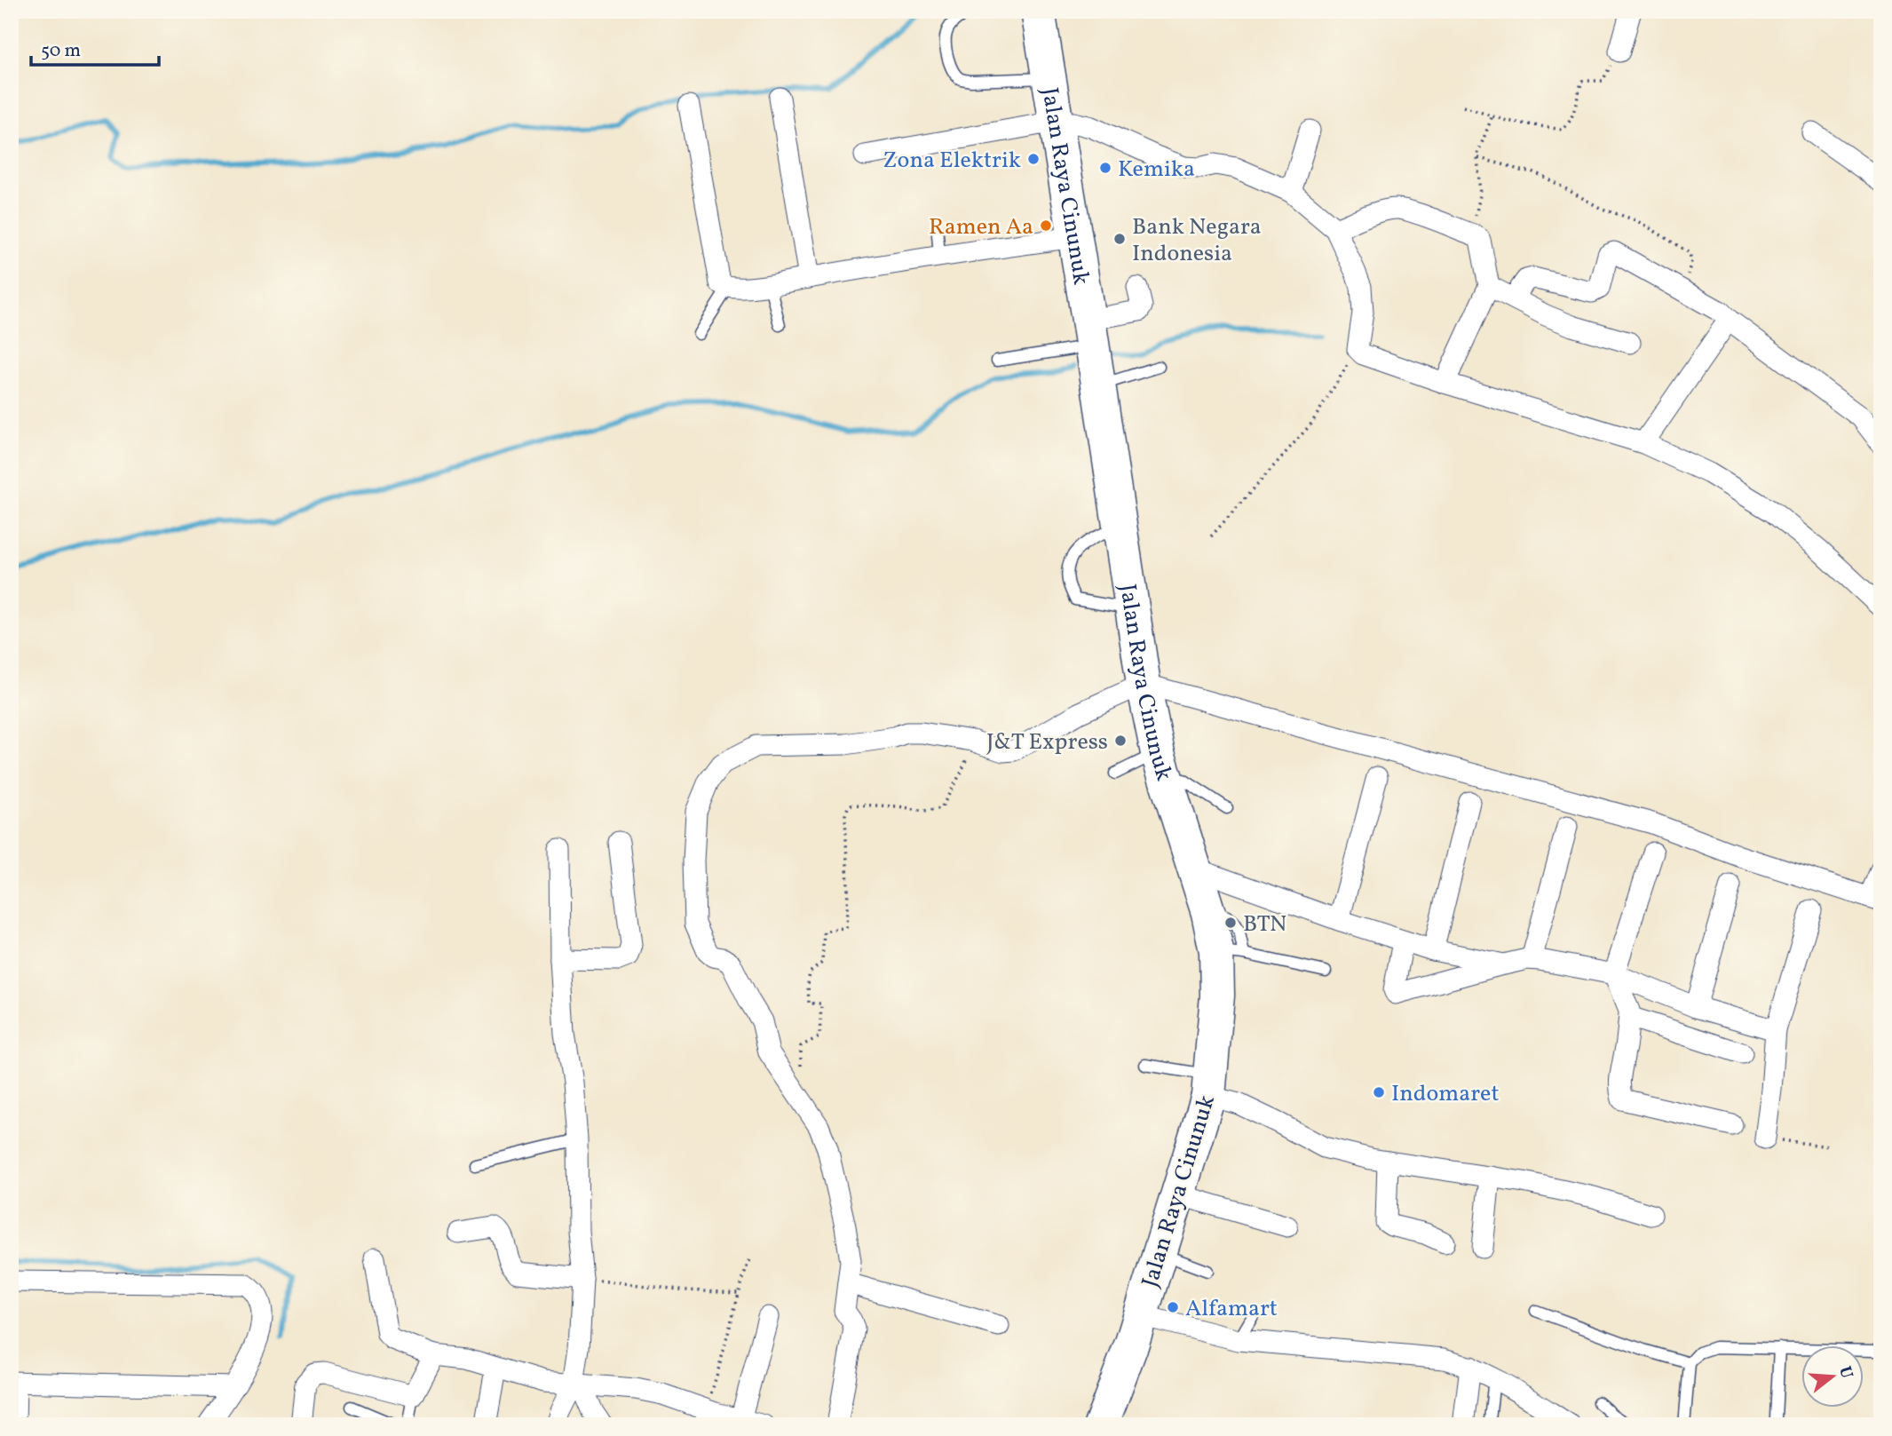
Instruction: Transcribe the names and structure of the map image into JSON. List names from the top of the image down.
{
  "streets": {
    "highway": ["Jalan Raya Cinunuk"]
  },
  "places": [
    "Zona Elektrik",
    "Kemika",
    "Ramen Aa",
    "Bank Negara Indonesia",
    "J&T Express",
    "BTN",
    "Indomaret",
    "Alfamart"
  ],
  "scale_bar": "50 m",
  "north": "right"
}
